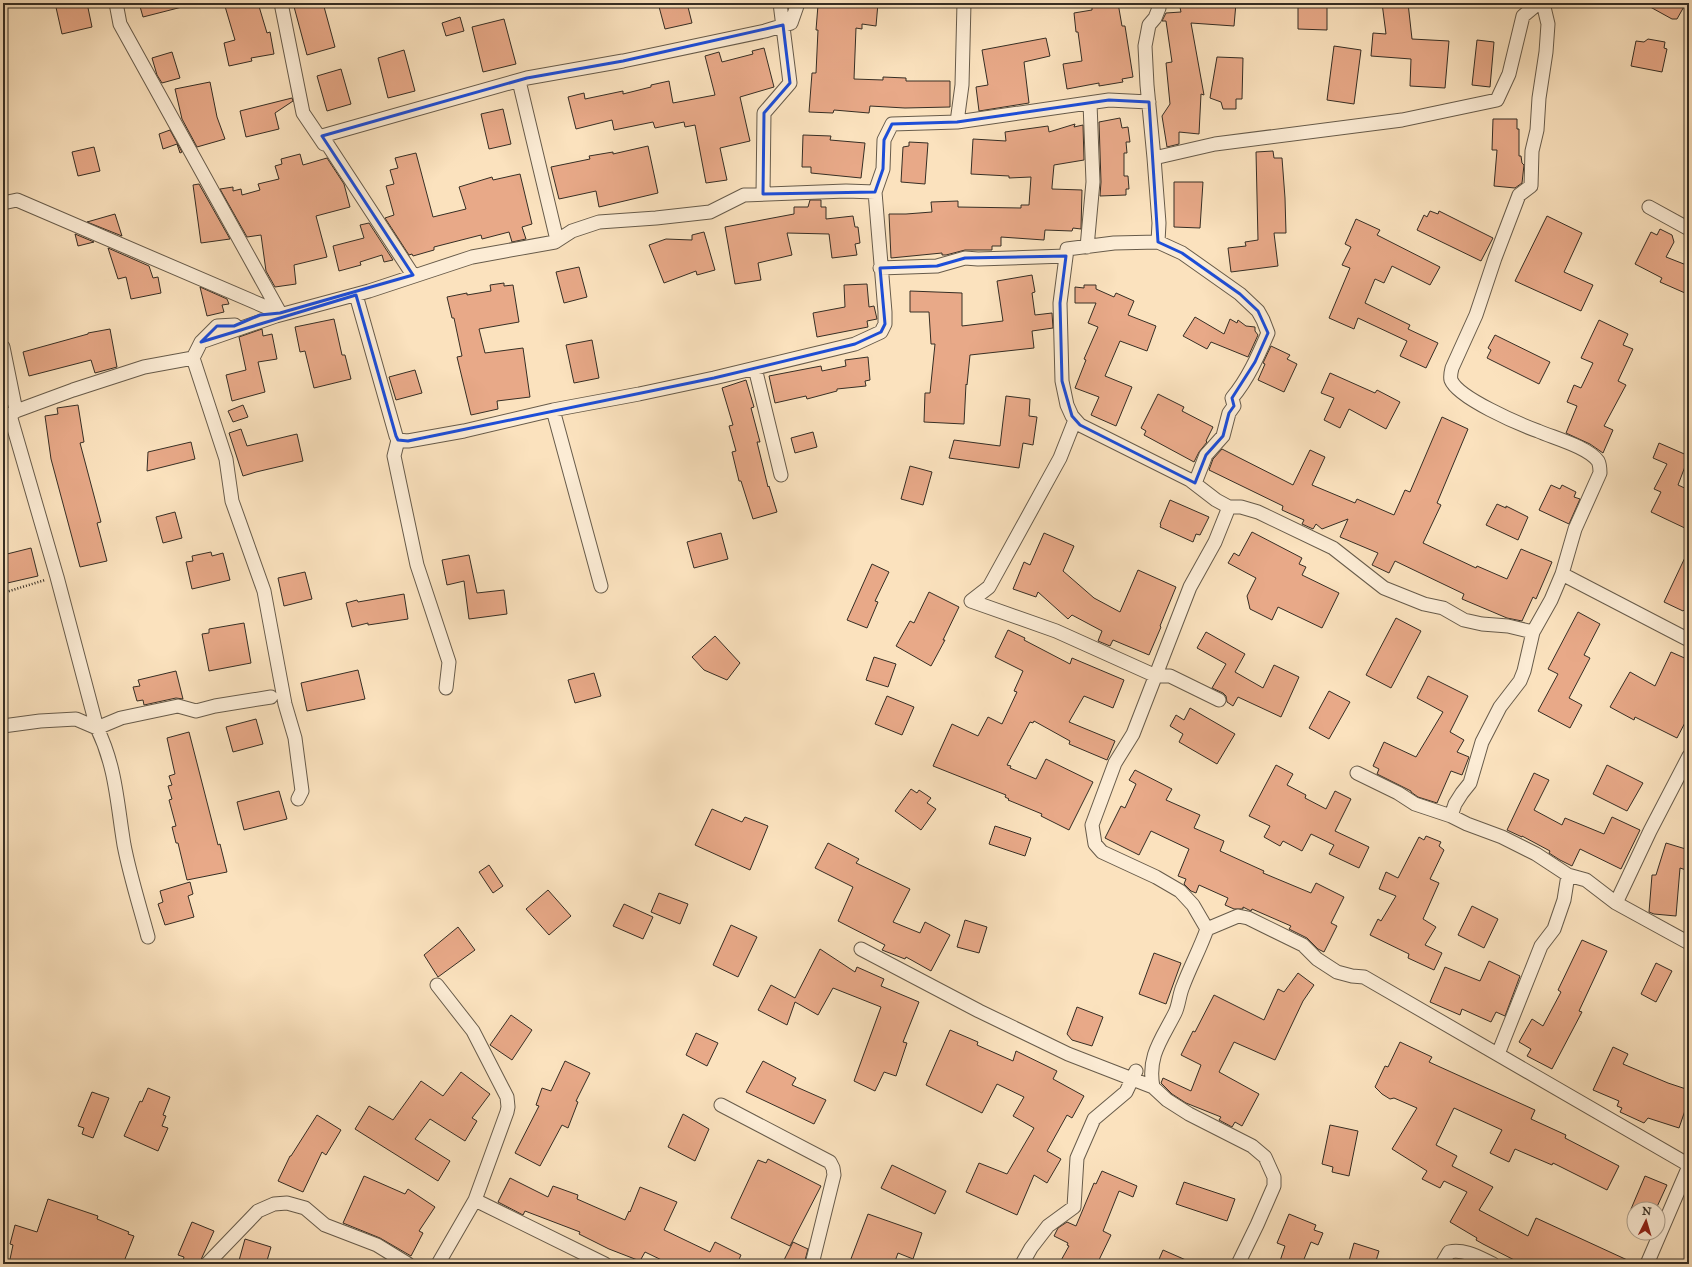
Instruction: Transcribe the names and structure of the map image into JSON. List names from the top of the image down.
{
  "north": "top"
}
